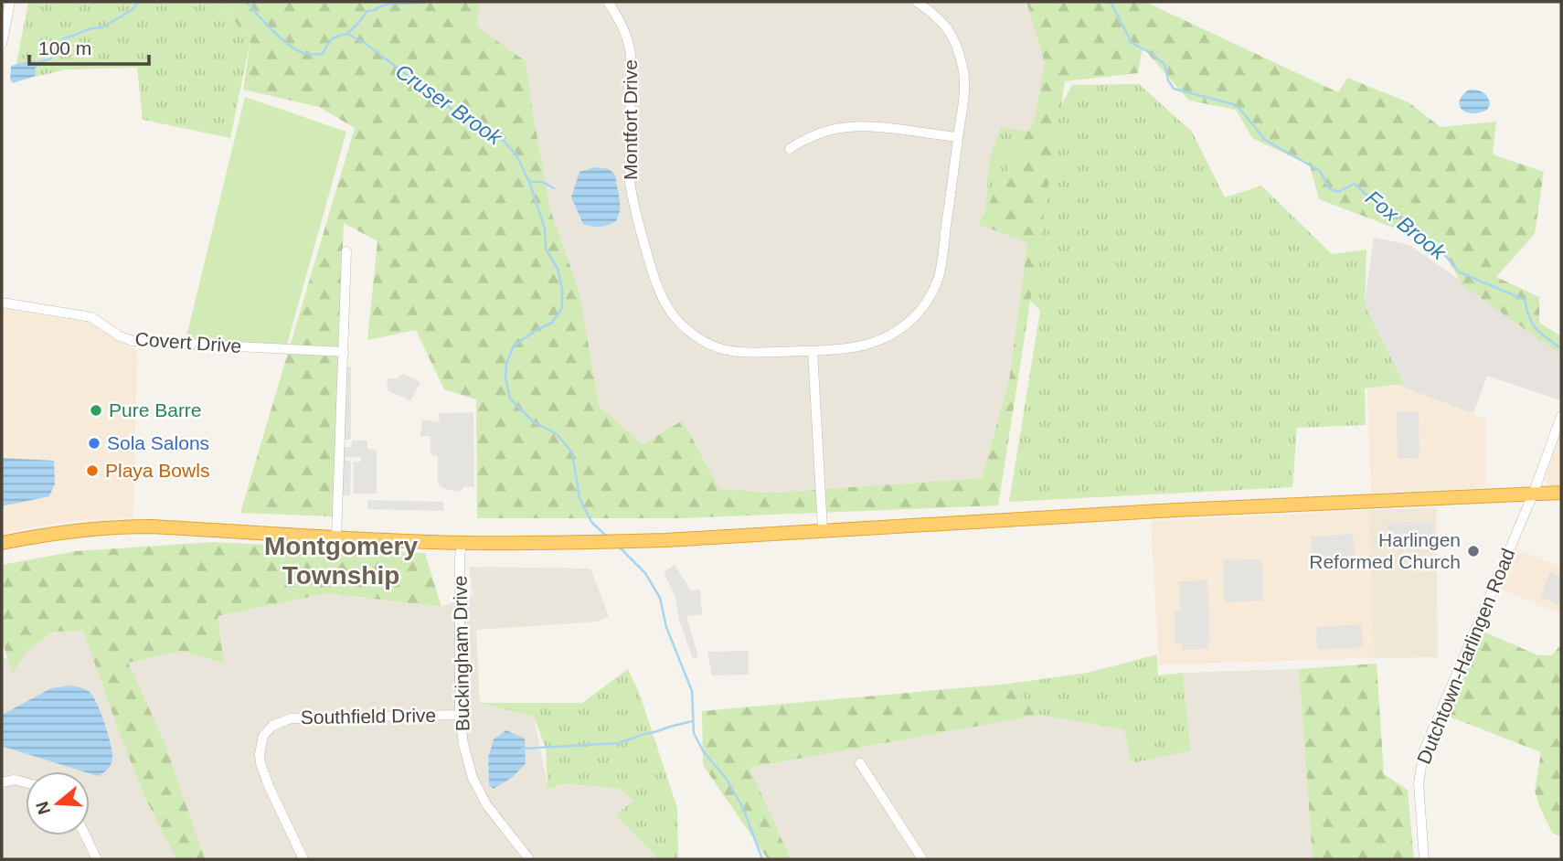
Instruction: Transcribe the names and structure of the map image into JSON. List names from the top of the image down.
{
  "streets": {
    "street": [
      "Montfort Drive",
      "Covert Drive",
      "Buckingham Drive",
      "Dutchtown-Harlingen Road",
      "Southfield Drive"
    ]
  },
  "crossings": [
    ["Buckingham Drive", "Southfield Drive"]
  ],
  "districts": ["Montgomery Township"],
  "water": ["Cruser Brook", "Fox Brook"],
  "places": [
    "Pure Barre",
    "Sola Salons",
    "Playa Bowls",
    "Harlingen Reformed Church"
  ],
  "scale_bar": "100 m",
  "north": "left"
}
